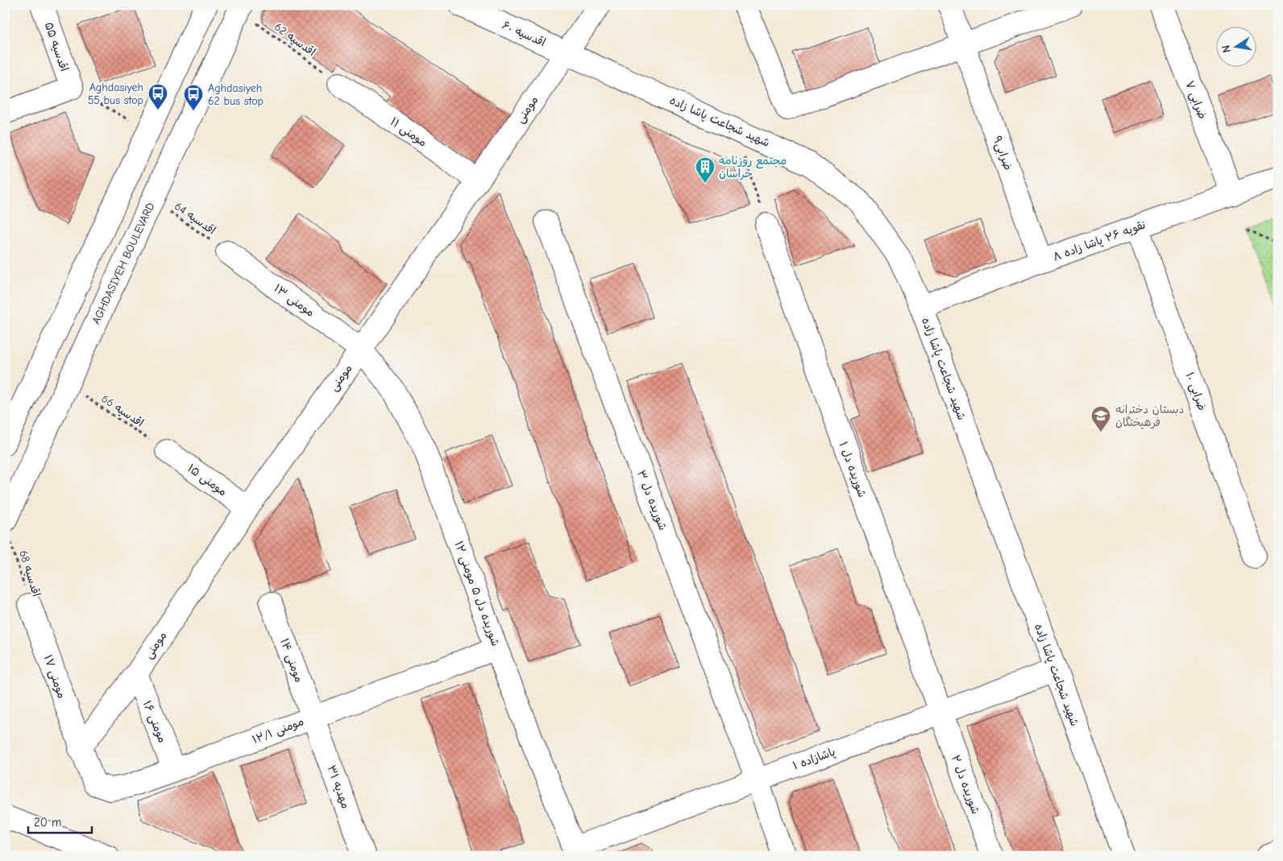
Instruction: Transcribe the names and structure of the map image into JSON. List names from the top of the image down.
{
  "streets": {
    "street": [
      "اقدسیه ۶۰",
      "اقدسیه ۵۵",
      "ضرابی ۷",
      "مومنی",
      "شهید شجاعت پاشا زاده",
      "مومنی ۱۱",
      "ضرابی۹",
      "نقویه ۲۶ پاشا زاده ۸",
      "AGHDASIYEH BOULEVARD",
      "مومنی ۱۳",
      "ضرابی ۱۰",
      "شوریده دل ۱",
      "مومنی ۱۵",
      "شوریده دل ۳",
      "شوریده دل ۵ مومنی ۱۲",
      "مومنی ۱۴",
      "مومنی ۱۷",
      "مومنی ۱۶",
      "مومنی ۱۲/۱",
      "پاشازاده ۱",
      "شوریده دل ۲",
      "مهدیه ۳۱"
    ],
    "path": [
      "اقدسیه 62",
      "اقدسیه 64",
      "اقدسیه 66",
      "اقدسیه 68"
    ]
  },
  "crossings": [
    ["اقدسیه ۶۰", "مومنی"],
    ["اقدسیه ۶۰", "شهید شجاعت پاشا زاده"],
    ["اقدسیه 62", "مومنی ۱۱"],
    ["اقدسیه 62", "AGHDASIYEH BOULEVARD"],
    ["ضرابی ۷", "نقویه ۲۶ پاشا زاده ۸"],
    ["مومنی", "شهید شجاعت پاشا زاده"],
    ["مومنی", "مومنی ۱۱"],
    ["مومنی", "مومنی ۱۳"],
    ["مومنی", "مومنی ۱۵"],
    ["مومنی", "شوریده دل ۵ مومنی ۱۲"],
    ["مومنی", "مومنی ۱۷"],
    ["مومنی", "مومنی ۱۶"],
    ["مومنی", "مومنی ۱۲/۱"],
    ["شهید شجاعت پاشا زاده", "نقویه ۲۶ پاشا زاده ۸"],
    ["شهید شجاعت پاشا زاده", "پاشازاده ۱"],
    ["ضرابی۹", "نقویه ۲۶ پاشا زاده ۸"],
    ["اقدسیه 64", "AGHDASIYEH BOULEVARD"],
    ["اقدسیه 64", "مومنی ۱۳"],
    ["نقویه ۲۶ پاشا زاده ۸", "ضرابی ۱۰"],
    ["AGHDASIYEH BOULEVARD", "اقدسیه 66"],
    ["AGHDASIYEH BOULEVARD", "اقدسیه 68"],
    ["مومنی ۱۳", "شوریده دل ۵ مومنی ۱۲"],
    ["اقدسیه 66", "مومنی ۱۵"],
    ["شوریده دل ۱", "پاشازاده ۱"],
    ["شوریده دل ۱", "شوریده دل ۲"],
    ["شوریده دل ۳", "پاشازاده ۱"],
    ["اقدسیه 68", "مومنی ۱۷"],
    ["شوریده دل ۵ مومنی ۱۲", "مومنی ۱۲/۱"],
    ["شوریده دل ۵ مومنی ۱۲", "پاشازاده ۱"],
    ["مومنی ۱۴", "مومنی ۱۲/۱"],
    ["مومنی ۱۴", "مهدیه ۳۱"],
    ["مومنی ۱۷", "مومنی ۱۲/۱"],
    ["مومنی ۱۶", "مومنی ۱۲/۱"],
    ["مومنی ۱۲/۱", "مهدیه ۳۱"],
    ["پاشازاده ۱", "شوریده دل ۲"]
  ],
  "places": {
    "bus stop": ["Aghdasiyeh 55 bus stop", "Aghdasiyeh 62 bus stop"],
    "building": ["مجتمع روزنامه خراسان"],
    "school or university": ["دبستان دخترانه فرهیختگان"]
  },
  "scale_bar": "20 m",
  "north": "left"
}
